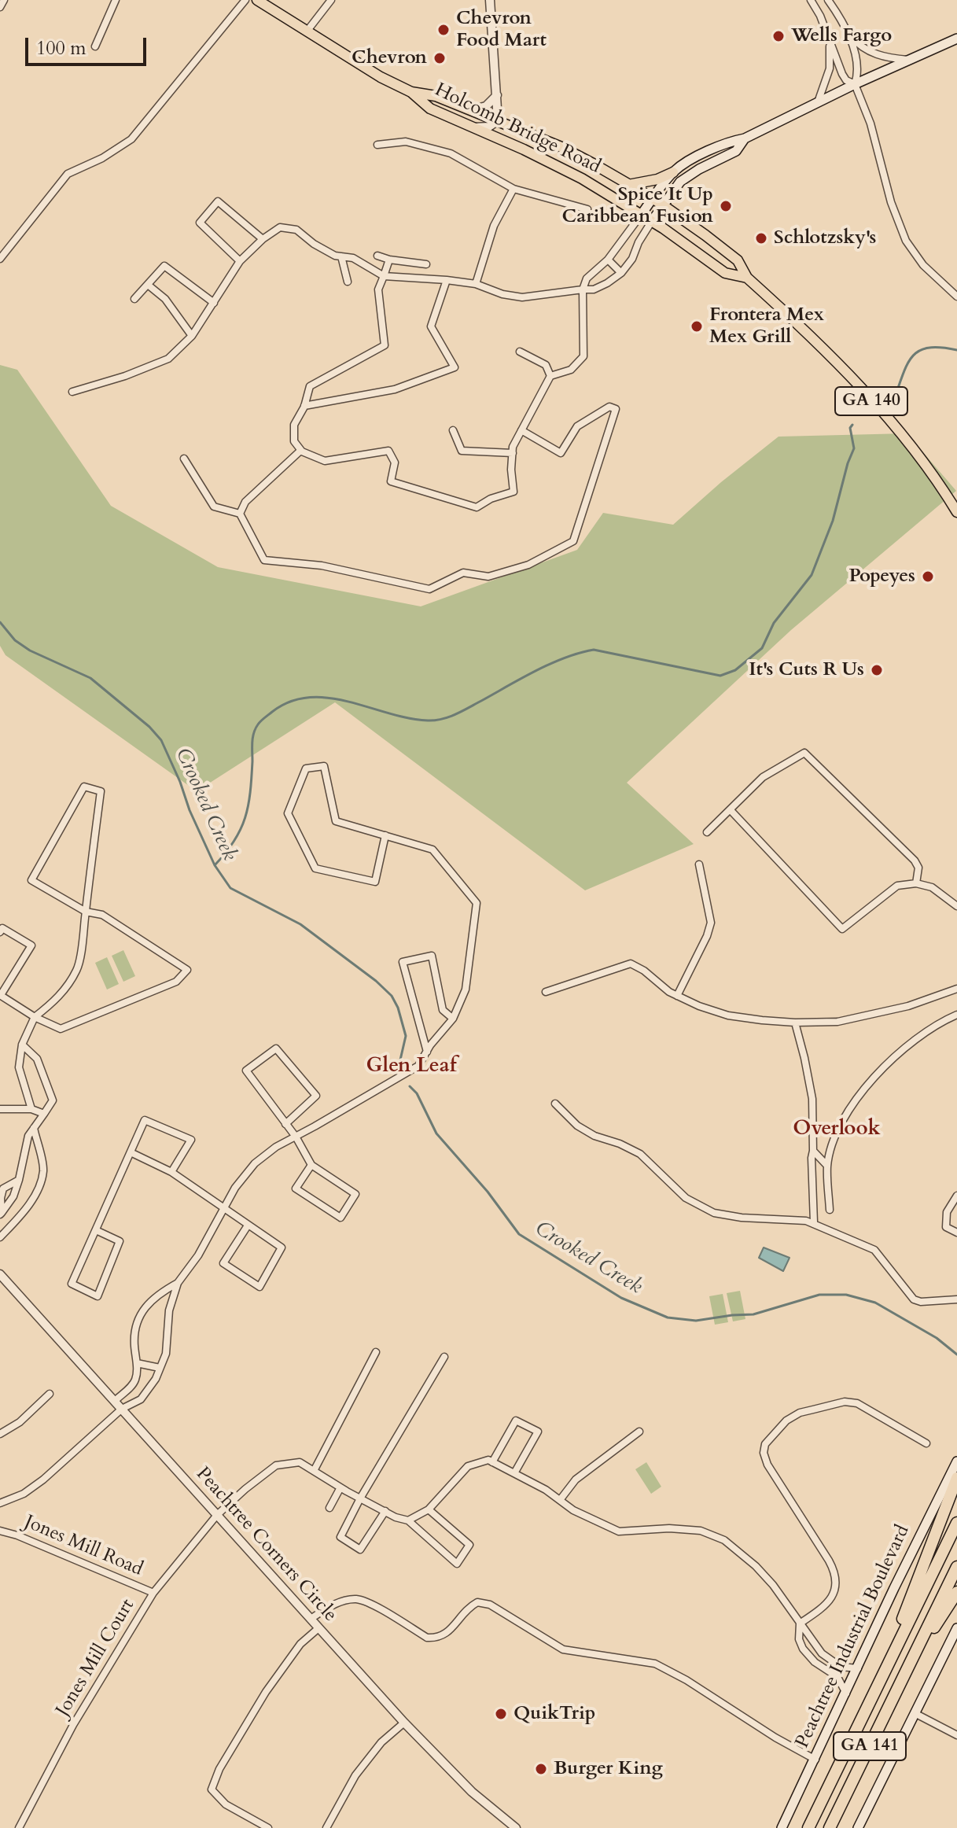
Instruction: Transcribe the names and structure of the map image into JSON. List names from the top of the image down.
{
  "streets": {
    "highway": ["GA 141"],
    "main road": ["Holcomb Bridge Road", "GA 140", "Peachtree Industrial Boulevard"],
    "street": ["Peachtree Corners Circle", "Jones Mill Road", "Jones Mill Court"]
  },
  "crossings": [
    ["Holcomb Bridge Road", "GA 140"],
    ["Peachtree Corners Circle", "Jones Mill Court"],
    ["Jones Mill Road", "Jones Mill Court"]
  ],
  "districts": ["Glen Leaf", "Overlook"],
  "water": ["Crooked Creek"],
  "places": [
    "Chevron Food Mart",
    "Wells Fargo",
    "Chevron",
    "Spice It Up Caribbean Fusion",
    "Schlotzsky's",
    "Frontera Mex Mex Grill",
    "Popeyes",
    "It's Cuts R Us",
    "QuikTrip",
    "Burger King"
  ],
  "scale_bar": "100 m"
}
